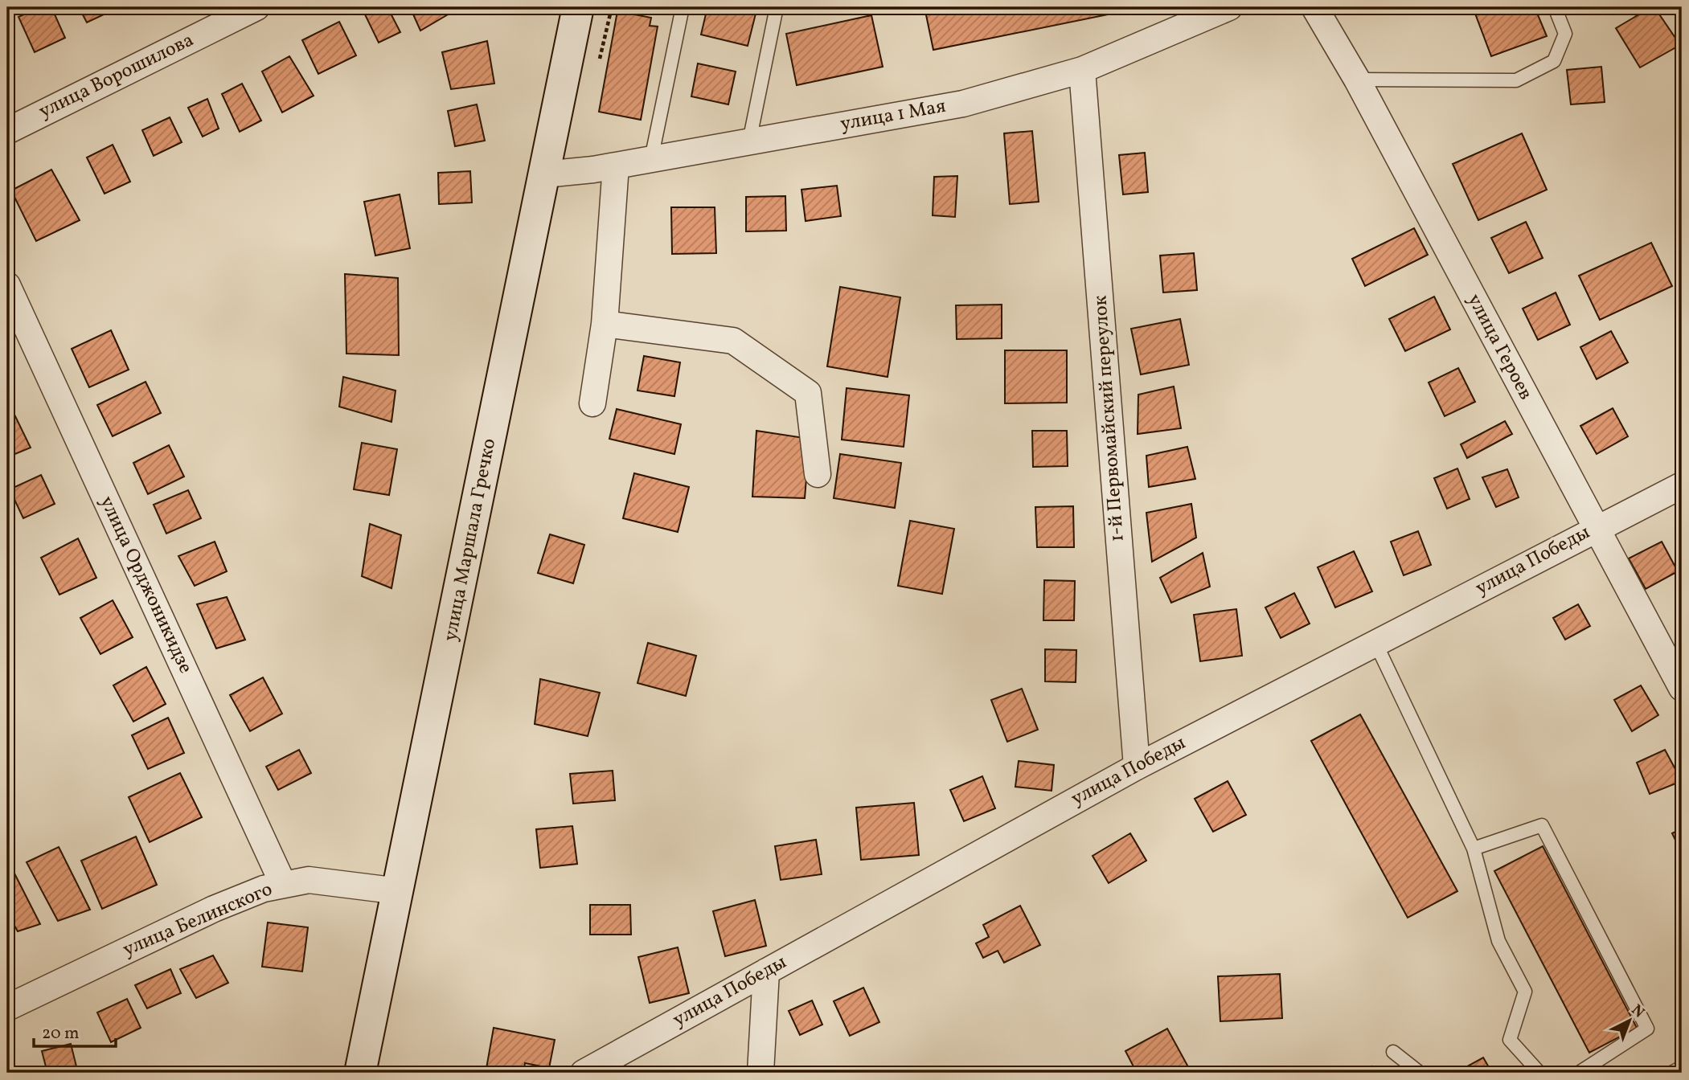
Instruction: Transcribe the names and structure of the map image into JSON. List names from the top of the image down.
{
  "streets": {
    "main road": ["улица Маршала Гречко"],
    "street": [
      "улица Ворошилова",
      "улица 1 Мая",
      "улица Героев",
      "1-й Первомайский переулок",
      "улица Победы",
      "улица Орджоникидзе",
      "улица Белинского"
    ]
  },
  "crossings": [
    ["улица 1 Мая", "1-й Первомайский переулок"],
    ["улица 1 Мая", "улица Маршала Гречко"],
    ["улица Героев", "улица Победы"],
    ["1-й Первомайский переулок", "улица Победы"],
    ["улица Маршала Гречко", "улица Белинского"],
    ["улица Орджоникидзе", "улица Белинского"]
  ],
  "scale_bar": "20 m",
  "north": "top right"
}
